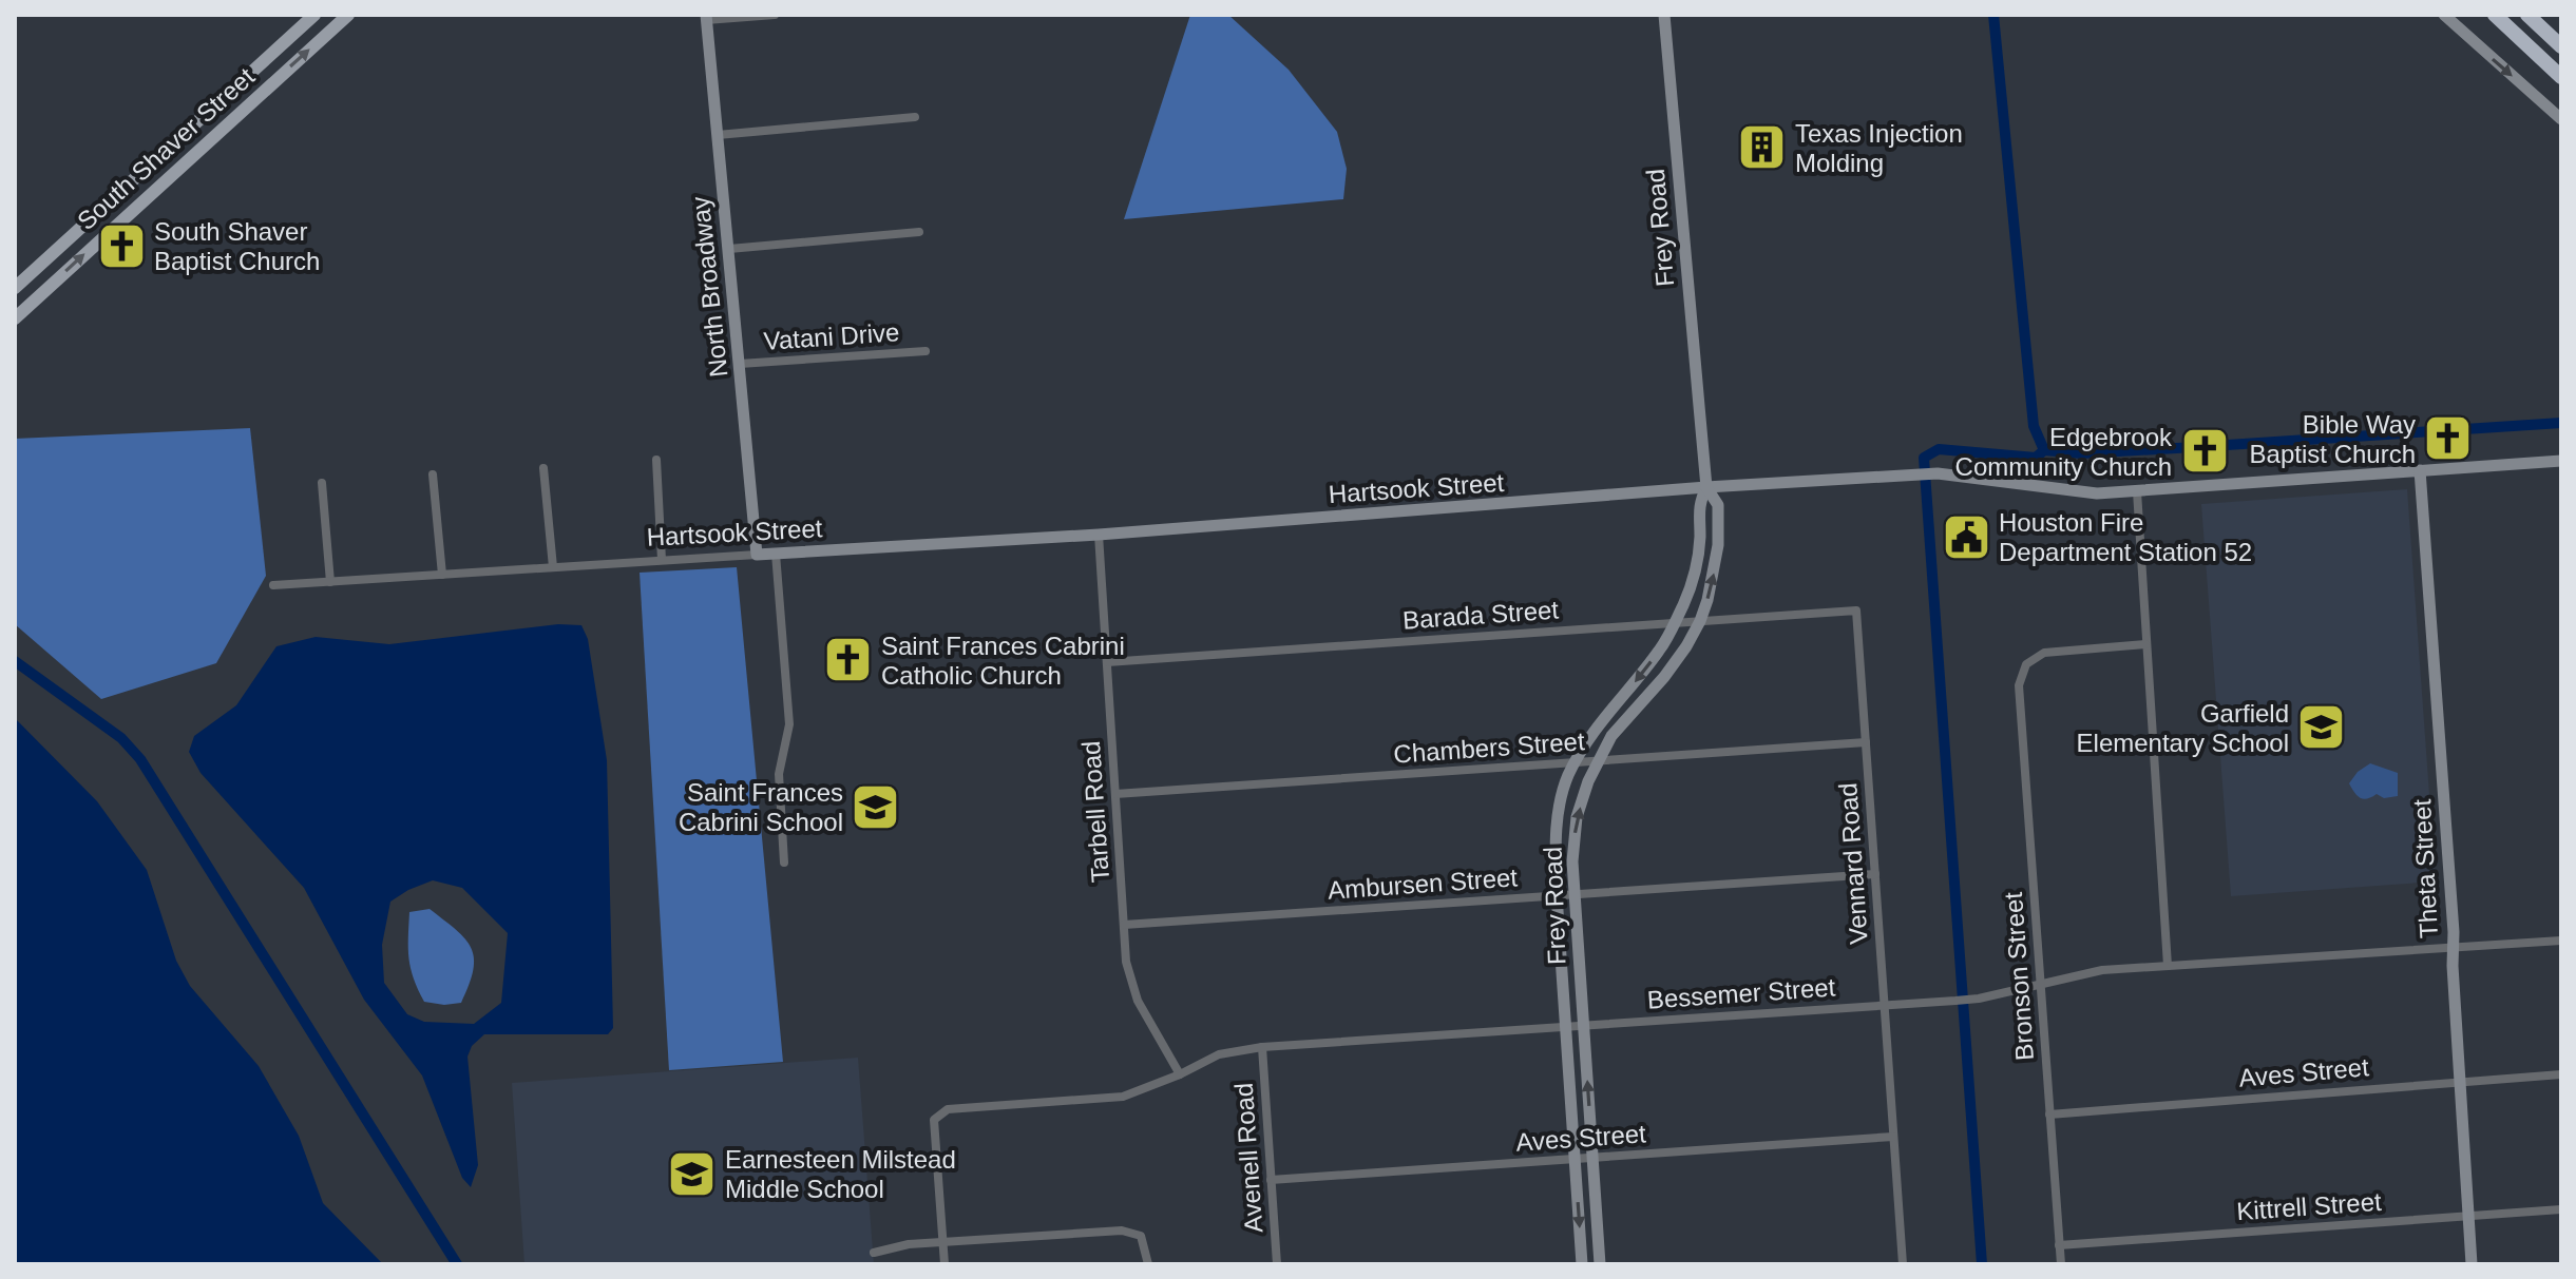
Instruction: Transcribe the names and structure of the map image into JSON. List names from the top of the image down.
{
  "streets": {
    "main road": ["South Shaver Street"],
    "street": [
      "Frey Road",
      "North Broadway",
      "Vatani Drive",
      "Hartsook Street",
      "Barada Street",
      "Chambers Street",
      "Tarbell Road",
      "Vennard Road",
      "Theta Street",
      "Ambursen Street",
      "Bronson Street",
      "Bessemer Street",
      "Aves Street",
      "Avenell Road",
      "Kittrell Street"
    ]
  },
  "crossings": [
    ["Frey Road", "Hartsook Street"],
    ["Frey Road", "Barada Street"],
    ["Frey Road", "Chambers Street"],
    ["Frey Road", "Ambursen Street"],
    ["Frey Road", "Bessemer Street"],
    ["Frey Road", "Aves Street"],
    ["North Broadway", "Vatani Drive"],
    ["North Broadway", "Hartsook Street"],
    ["Hartsook Street", "Tarbell Road"],
    ["Hartsook Street", "Theta Street"],
    ["Barada Street", "Tarbell Road"],
    ["Barada Street", "Vennard Road"],
    ["Chambers Street", "Tarbell Road"],
    ["Chambers Street", "Vennard Road"],
    ["Tarbell Road", "Ambursen Street"],
    ["Tarbell Road", "Bessemer Street"],
    ["Vennard Road", "Ambursen Street"],
    ["Vennard Road", "Bessemer Street"],
    ["Vennard Road", "Aves Street"],
    ["Theta Street", "Bessemer Street"],
    ["Theta Street", "Aves Street"],
    ["Theta Street", "Kittrell Street"],
    ["Bronson Street", "Bessemer Street"],
    ["Bronson Street", "Aves Street"],
    ["Bronson Street", "Kittrell Street"],
    ["Bessemer Street", "Avenell Road"],
    ["Aves Street", "Avenell Road"]
  ],
  "places": {
    "building": ["Texas Injection Molding"],
    "church": [
      "South Shaver Baptist Church",
      "Bible Way Baptist Church",
      "Edgebrook Community Church",
      "Saint Frances Cabrini Catholic Church"
    ],
    "public building": ["Houston Fire Department Station 52"],
    "school or university": ["Garfield Elementary School", "Saint Frances Cabrini School", "Earnesteen Milstead Middle School"]
  }
}
